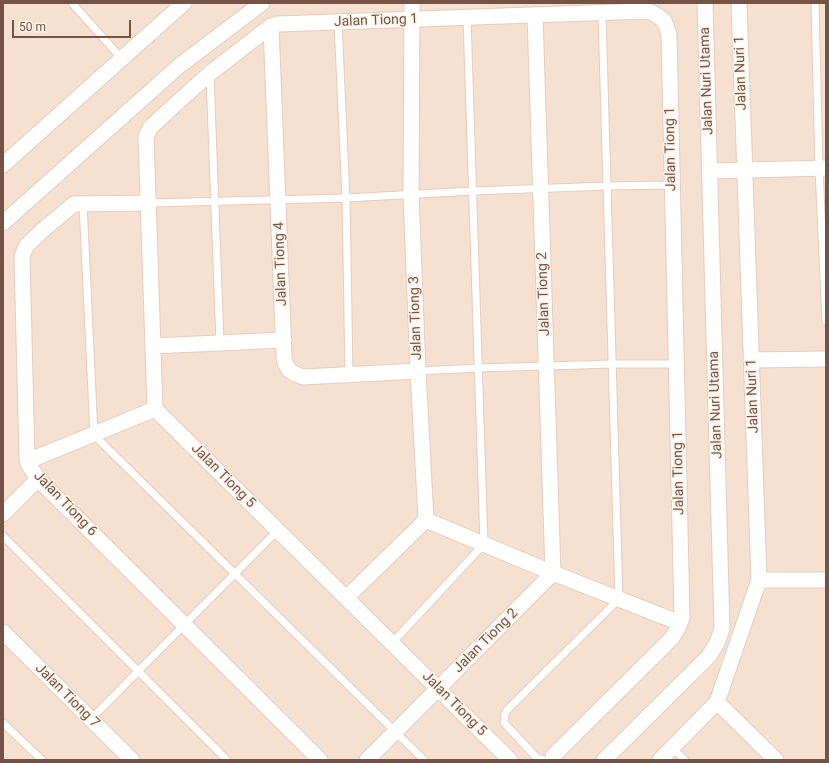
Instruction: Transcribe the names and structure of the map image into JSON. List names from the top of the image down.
{
  "streets": {
    "street": [
      "Jalan Tiong 1",
      "Jalan Nuri 1",
      "Jalan Nuri Utama",
      "Jalan Tiong 4",
      "Jalan Tiong 2",
      "Jalan Tiong 3",
      "Jalan Tiong 5",
      "Jalan Tiong 6",
      "Jalan Tiong 7"
    ]
  },
  "crossings": [
    ["Jalan Tiong 1", "Jalan Tiong 4"],
    ["Jalan Tiong 1", "Jalan Tiong 2"],
    ["Jalan Tiong 1", "Jalan Tiong 3"],
    ["Jalan Tiong 4", "Jalan Tiong 3"],
    ["Jalan Tiong 2", "Jalan Tiong 5"]
  ],
  "scale_bar": "50 m"
}
